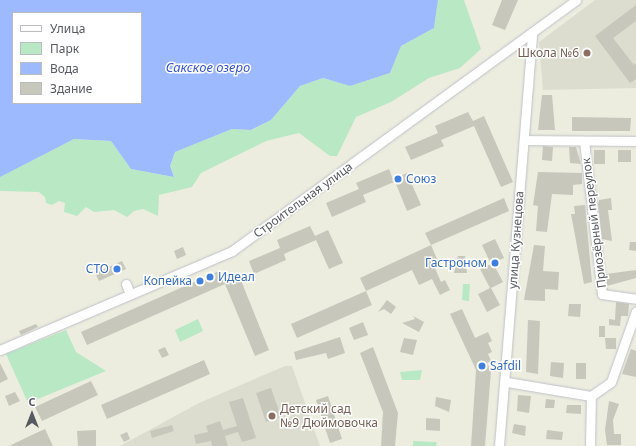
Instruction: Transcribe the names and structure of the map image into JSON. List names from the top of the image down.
{
  "streets": {
    "street": ["Строительная улица", "Приозёрный переулок", "улица Кузнецова"]
  },
  "crossings": [
    ["Строительная улица", "улица Кузнецова"]
  ],
  "water": ["Сакское озеро"],
  "places": [
    "Школа №6",
    "Союз",
    "Гастроном",
    "СТО",
    "Идеал",
    "Копейка",
    "Safdil",
    "Детский сад №9 Дюймовочка"
  ],
  "legend": [
    "Улица",
    "Парк",
    "Вода",
    "Здание"
  ],
  "north": "top"
}
